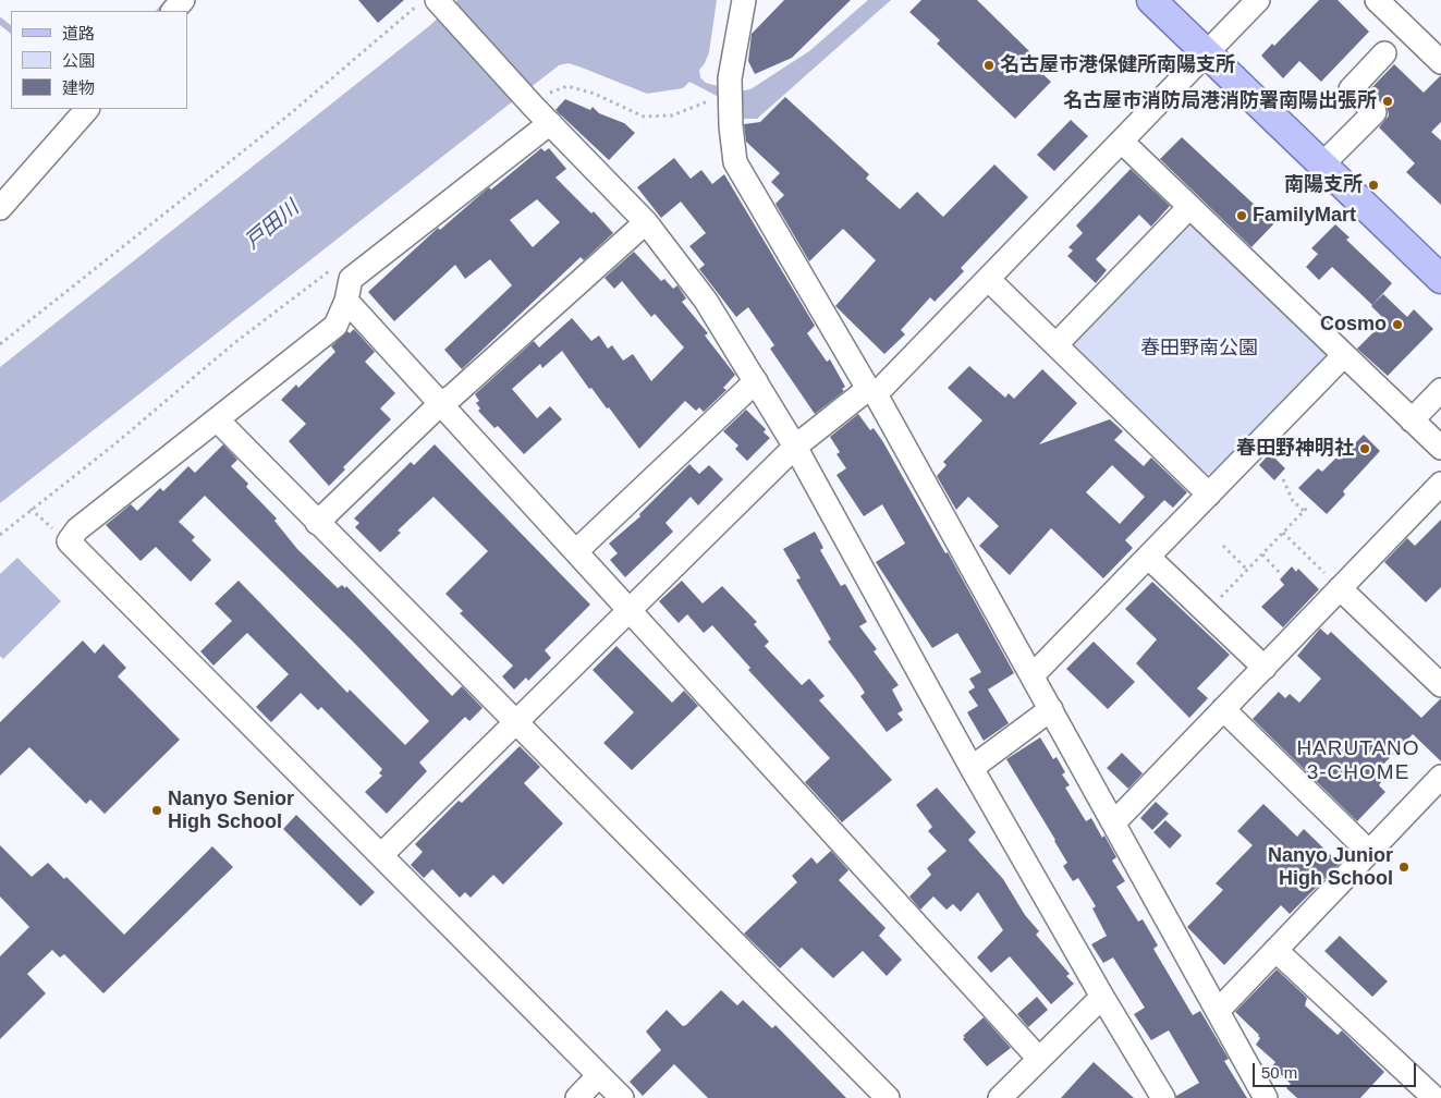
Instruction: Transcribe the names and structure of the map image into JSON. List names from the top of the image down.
{
  "districts": ["HARUTANO 3-CHOME"],
  "water": ["戸田川"],
  "parks": ["春田野南公園"],
  "places": [
    "名古屋市港保健所南陽支所",
    "名古屋市消防局港消防署南陽出張所",
    "南陽支所",
    "FamilyMart",
    "Cosmo",
    "春田野神明社",
    "Nanyo Senior High School",
    "Nanyo Junior High School"
  ],
  "legend": ["道路", "公園", "建物"],
  "scale_bar": "50 m"
}
